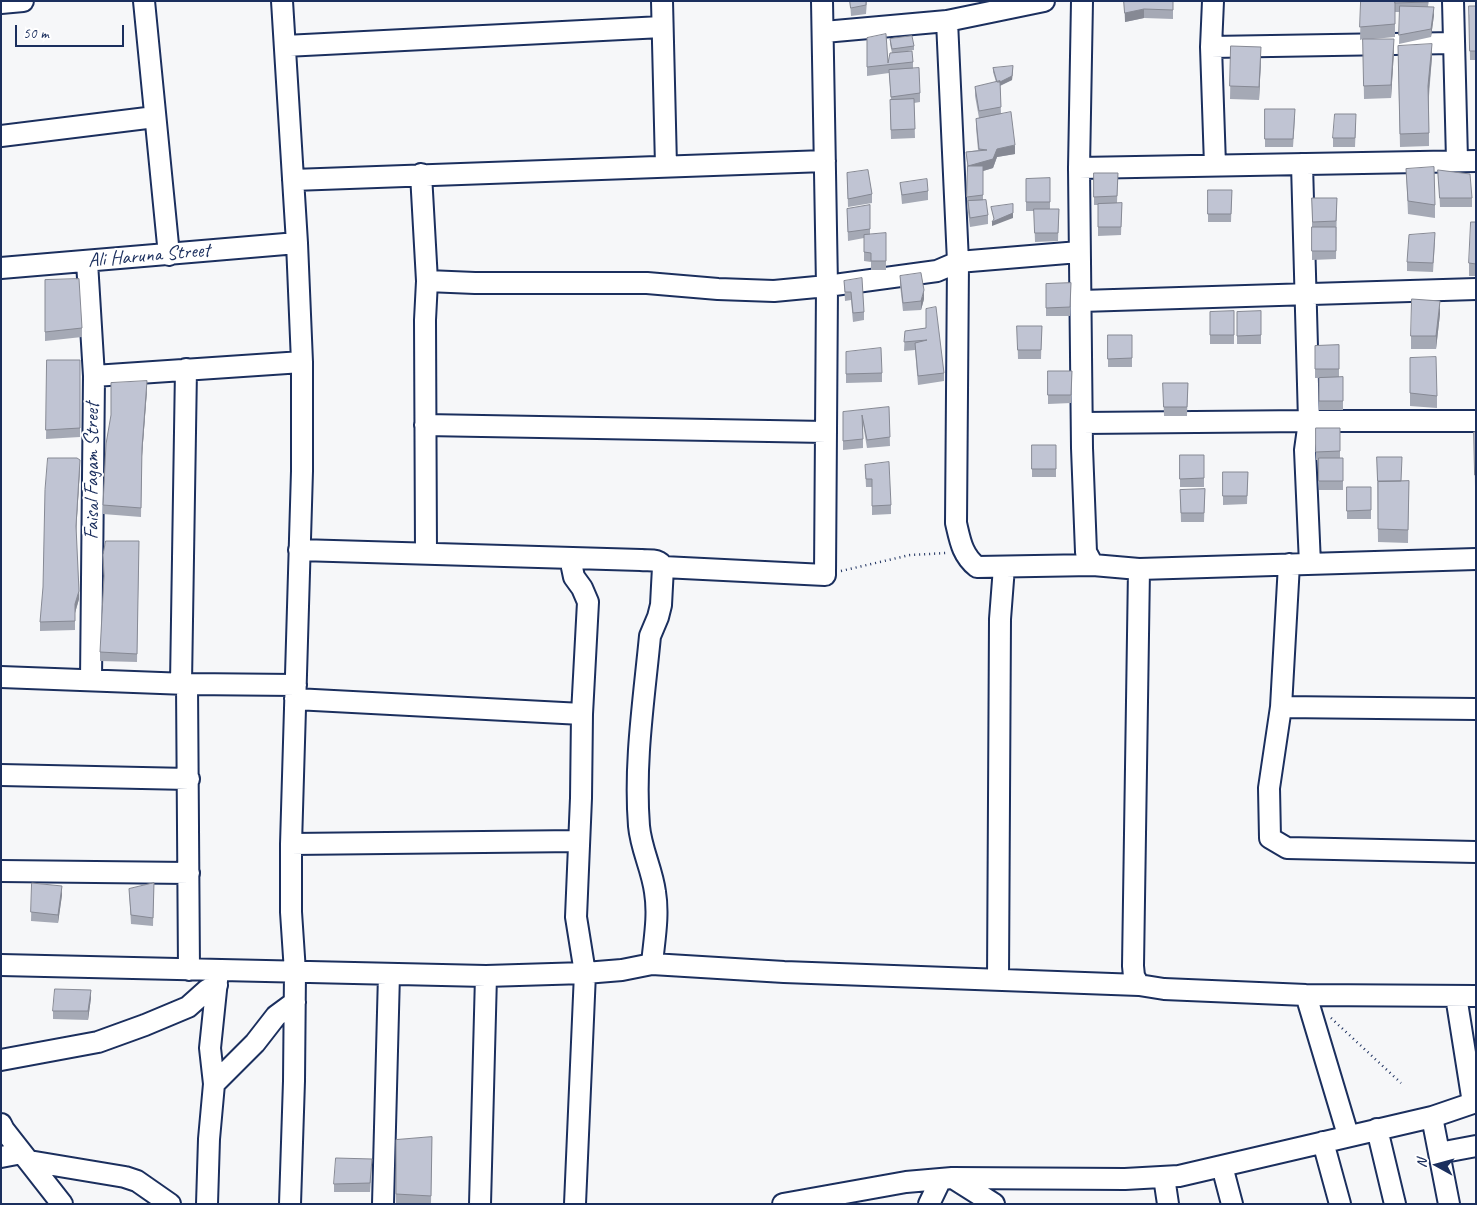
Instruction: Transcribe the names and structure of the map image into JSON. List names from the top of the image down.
{
  "streets": {
    "street": ["Ali Haruna Street", "Faisal Fagam Street"]
  },
  "crossings": [
    ["Ali Haruna Street", "Faisal Fagam Street"]
  ],
  "scale_bar": "50 m",
  "north": "left"
}
